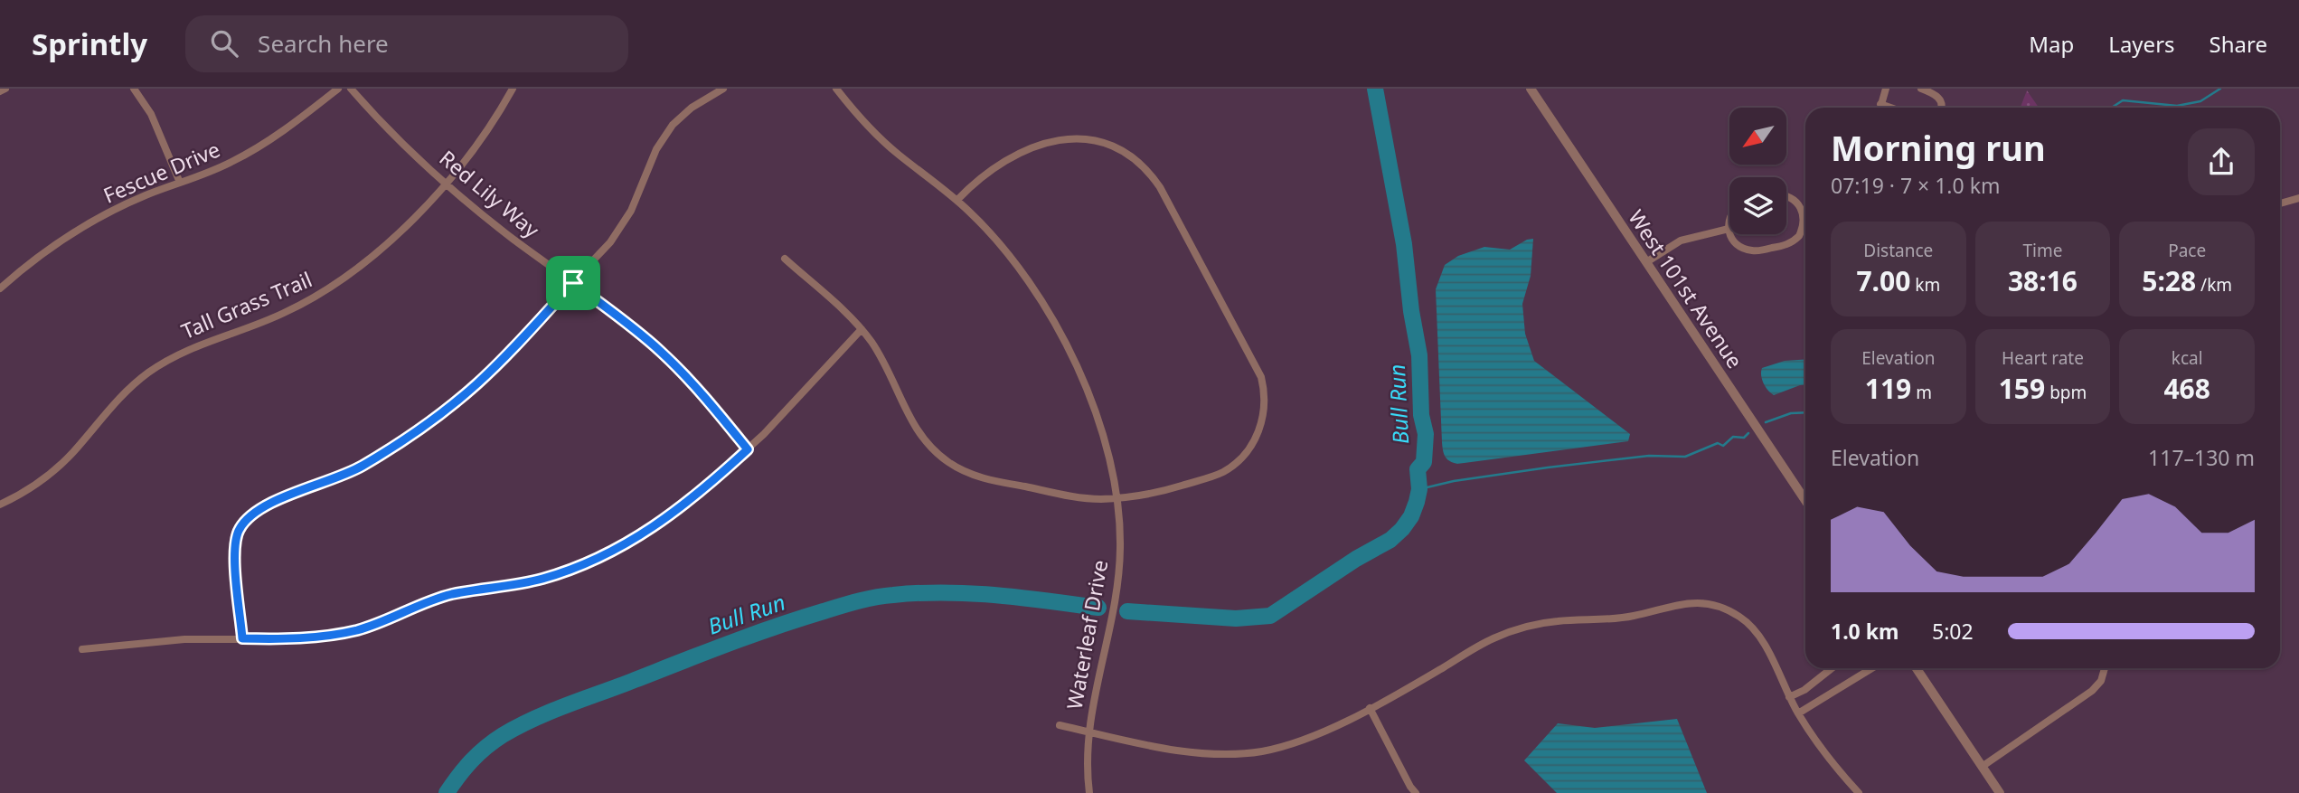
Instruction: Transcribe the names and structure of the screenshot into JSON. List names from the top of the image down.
{
  "streets": {
    "street": [
      "Fescue Drive",
      "Red Lily Way",
      "West 101st Avenue",
      "Tall Grass Trail",
      "Waterleaf Drive"
    ]
  },
  "crossings": [
    ["Red Lily Way", "Tall Grass Trail"]
  ],
  "water": ["Bull Run"],
  "north": "bottom left",
  "page": {
    "header": "Sprintly",
    "search": "Search here",
    "nav": ["Map", "Layers", "Share"],
    "heading": ["Morning run", "07:19 · 7 × 1.0 km"],
    "stats": [
      ["Distance", "7.00 km"],
      ["Time", "38:16"],
      ["Pace", "5:28 /km"],
      ["Elevation", "119 m"],
      ["Heart rate", "159 bpm"],
      ["kcal", "468"]
    ],
    "chart": ["Elevation", "117–130 m"],
    "list": [
      {
        "name": "1.0 km",
        "note": "5:02"
      }
    ]
  }
}
